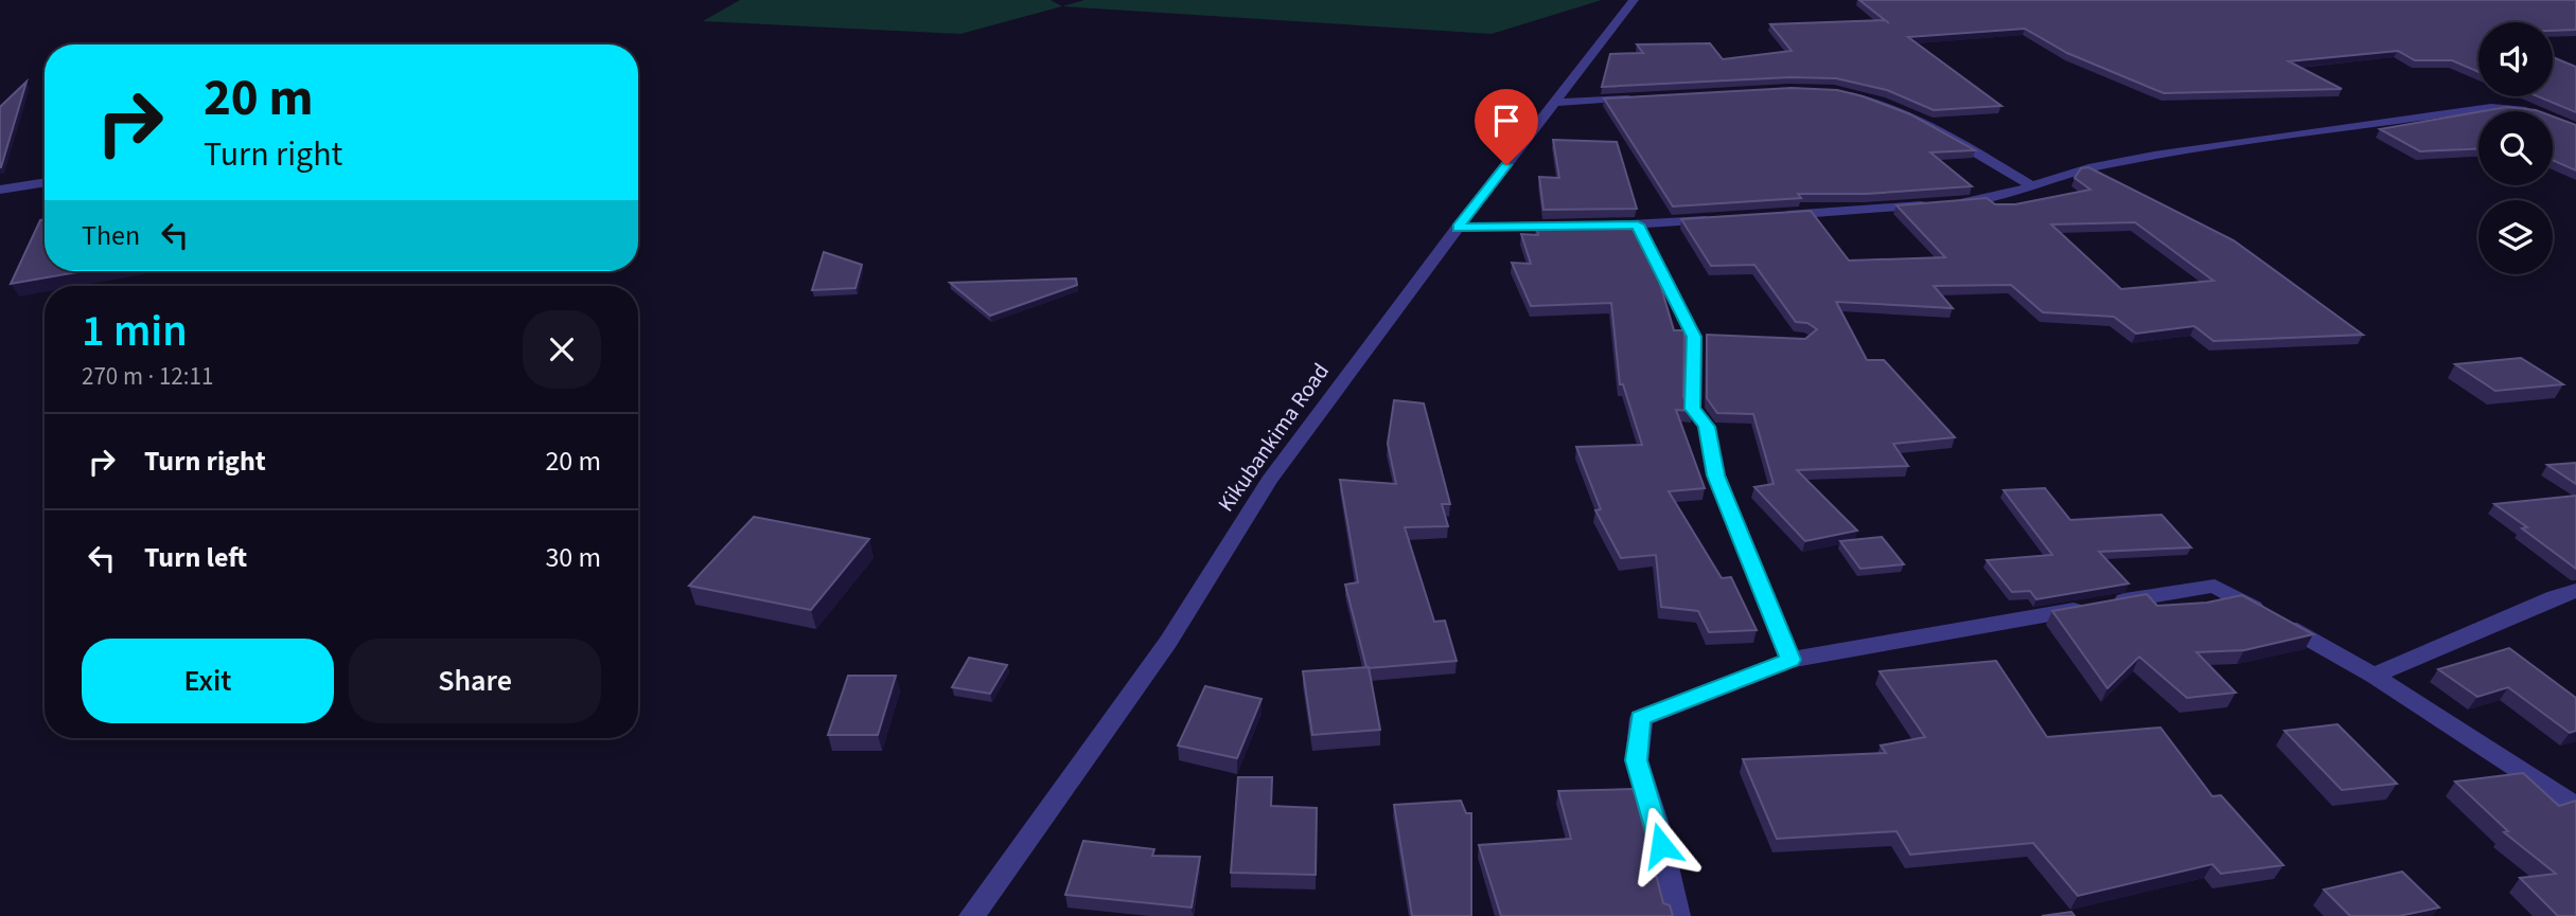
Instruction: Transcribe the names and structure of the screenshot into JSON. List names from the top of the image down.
{
  "streets": {
    "street": ["Kikubankima Road"]
  },
  "page": {
    "turn": ["20 m", "Turn right"],
    "then": "Then",
    "heading": ["1 min", "270 m · 12:11"],
    "list": [
      {
        "name": "Turn right",
        "value": "20 m"
      },
      {
        "name": "Turn left",
        "value": "30 m"
      }
    ],
    "buttons": ["Exit", "Share"]
  }
}
